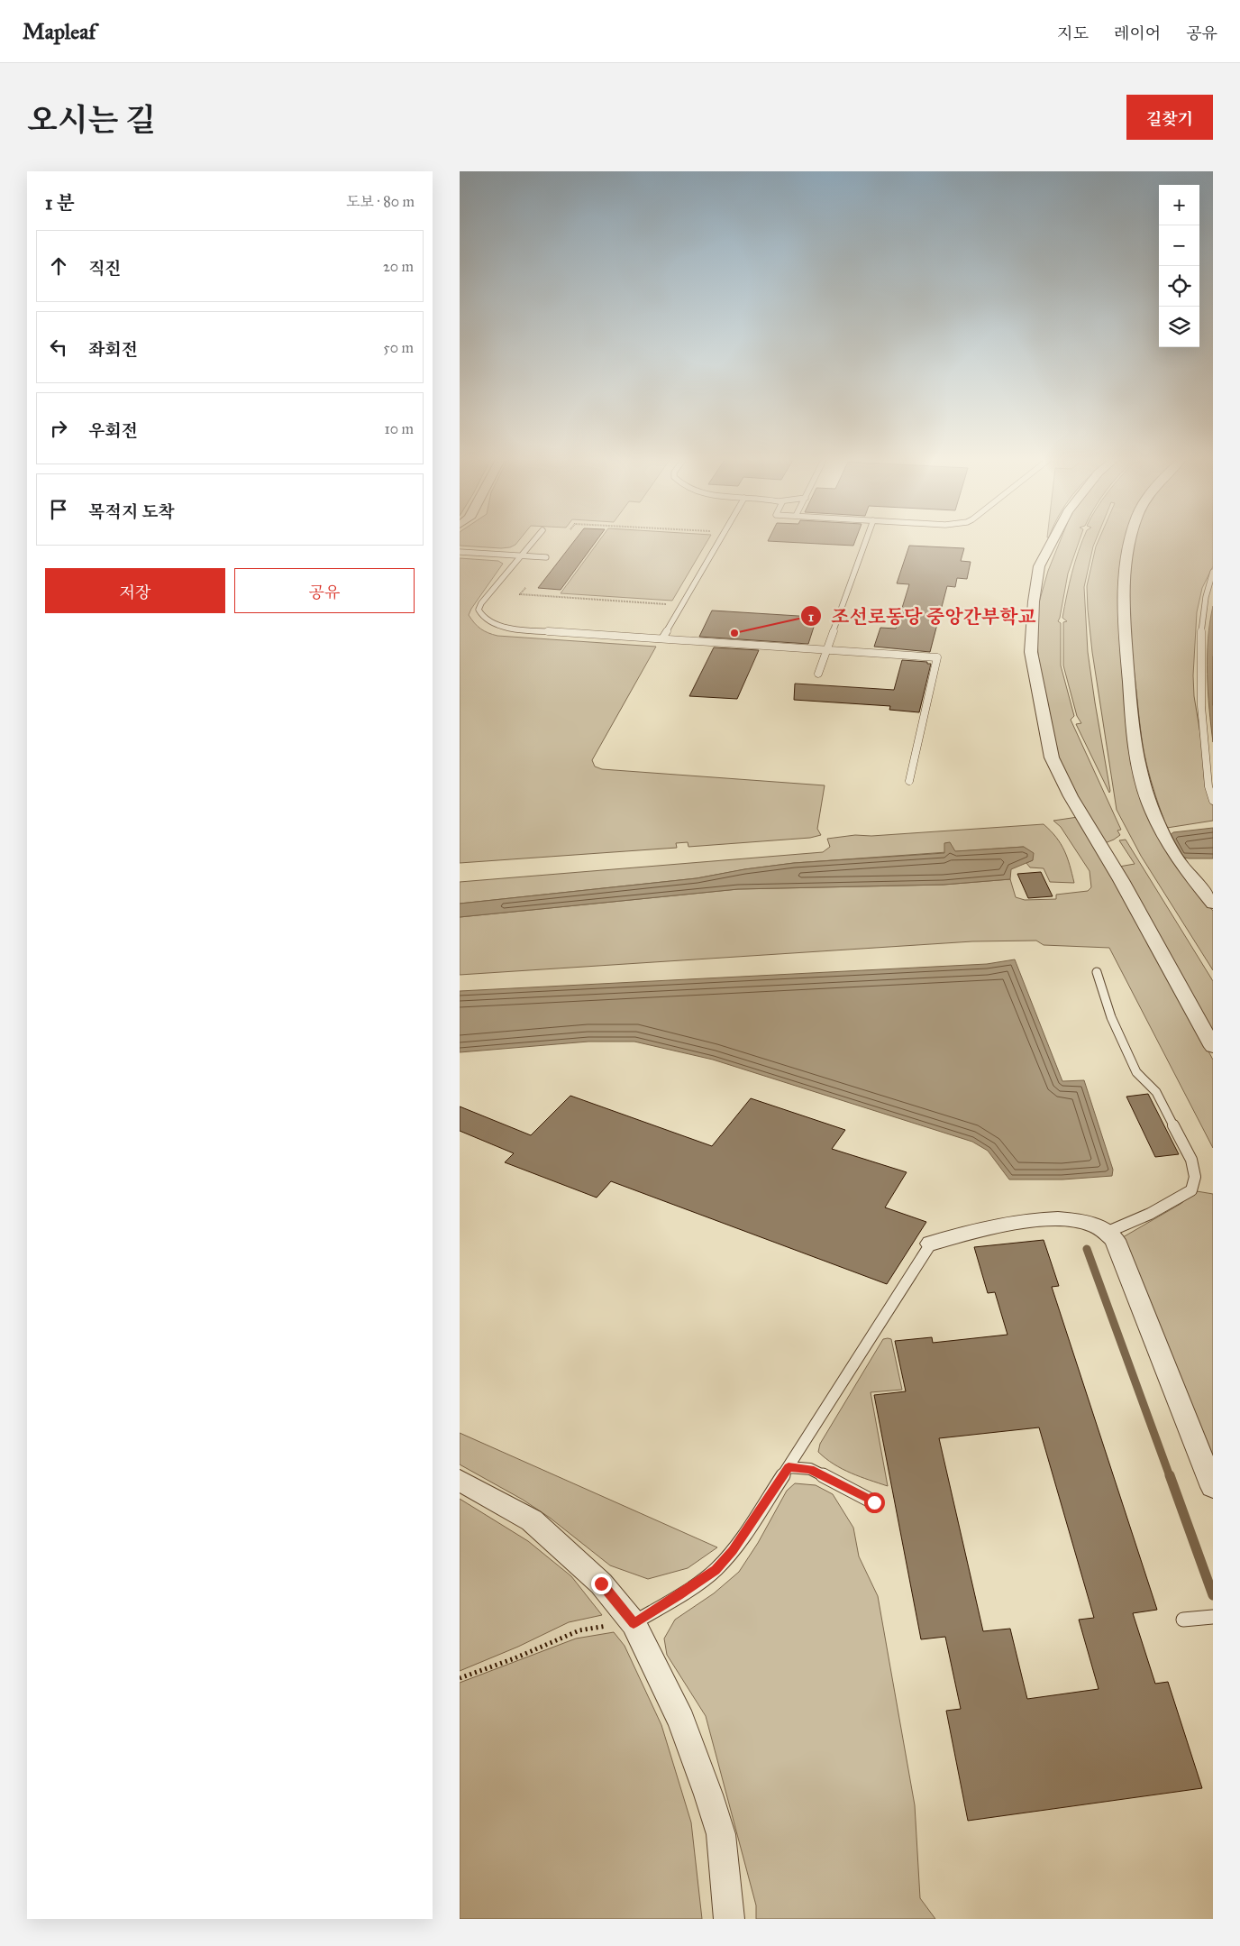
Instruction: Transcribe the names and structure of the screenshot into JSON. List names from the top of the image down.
{
  "places": ["조선로동당 중앙간부학교"],
  "page": {
    "header": "Mapleaf",
    "nav": ["지도", "레이어", "공유"],
    "title": "오시는 길",
    "buttons": [
      "길찾기",
      ["저장", "공유"]
    ],
    "heading": ["1 분", "도보 · 80 m"],
    "map_buttons": ["+", "−"],
    "list": [
      ["직진", "20 m"],
      ["좌회전", "50 m"],
      ["우회전", "10 m"],
      "목적지 도착"
    ]
  }
}
